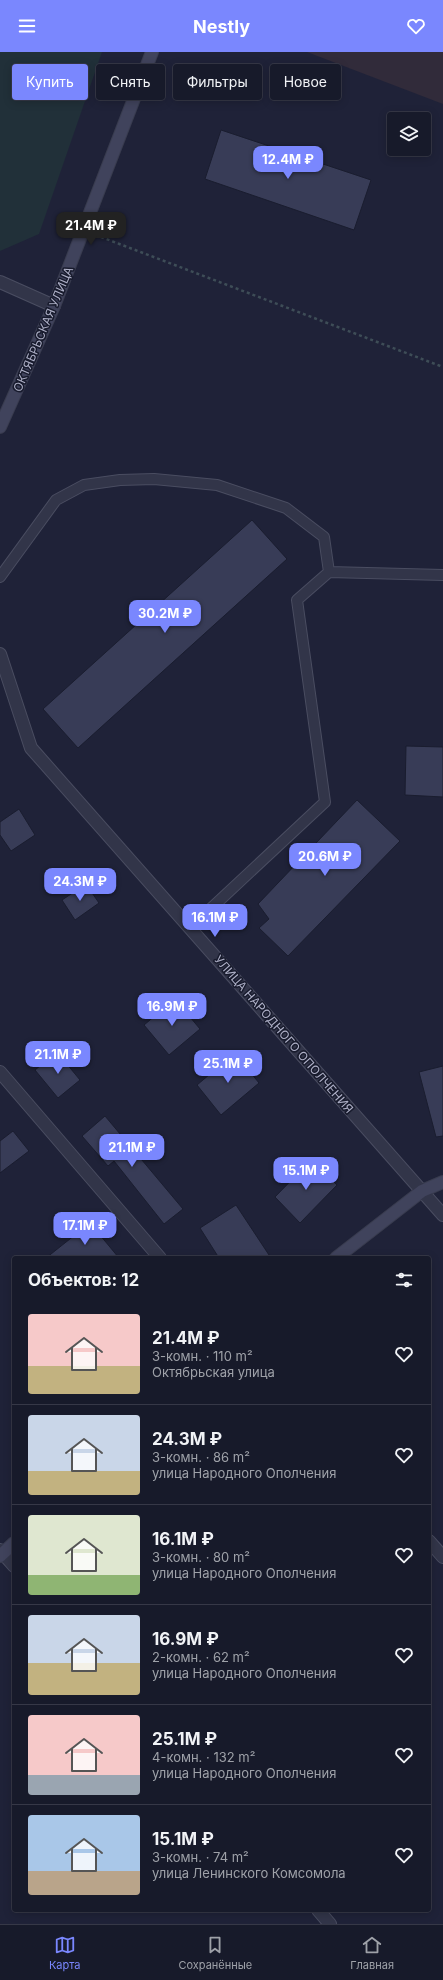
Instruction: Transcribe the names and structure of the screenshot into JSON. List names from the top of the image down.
{
  "streets": {
    "street": ["ОКТЯБРЬСКАЯ УЛИЦА", "УЛИЦА НАРОДНОГО ОПОЛЧЕНИЯ"]
  },
  "page": {
    "header": "Nestly",
    "chip": [
      "Купить",
      "Снять",
      "Фильтры",
      "Новое"
    ],
    "price": [
      "12.4M ₽",
      "21.4M ₽",
      "30.2M ₽",
      "20.6M ₽",
      "24.3M ₽",
      "16.1M ₽",
      "16.9M ₽",
      "21.1M ₽",
      "25.1M ₽",
      "21.1M ₽",
      "15.1M ₽",
      "17.1M ₽"
    ],
    "heading": "Объектов: 12",
    "list": [
      {
        "name": "21.4M ₽",
        "note": "3-комн. · 110 m² · Октябрьская улица"
      },
      {
        "name": "24.3M ₽",
        "note": "3-комн. · 86 m² · улица Народного Ополчения"
      },
      {
        "name": "16.1M ₽",
        "note": "3-комн. · 80 m² · улица Народного Ополчения"
      },
      {
        "name": "16.9M ₽",
        "note": "2-комн. · 62 m² · улица Народного Ополчения"
      },
      {
        "name": "25.1M ₽",
        "note": "4-комн. · 132 m² · улица Народного Ополчения"
      },
      {
        "name": "15.1M ₽",
        "note": "3-комн. · 74 m² · улица Ленинского Комсомола"
      }
    ],
    "tabs": ["Карта", "Сохранённые", "Главная"]
  }
}
